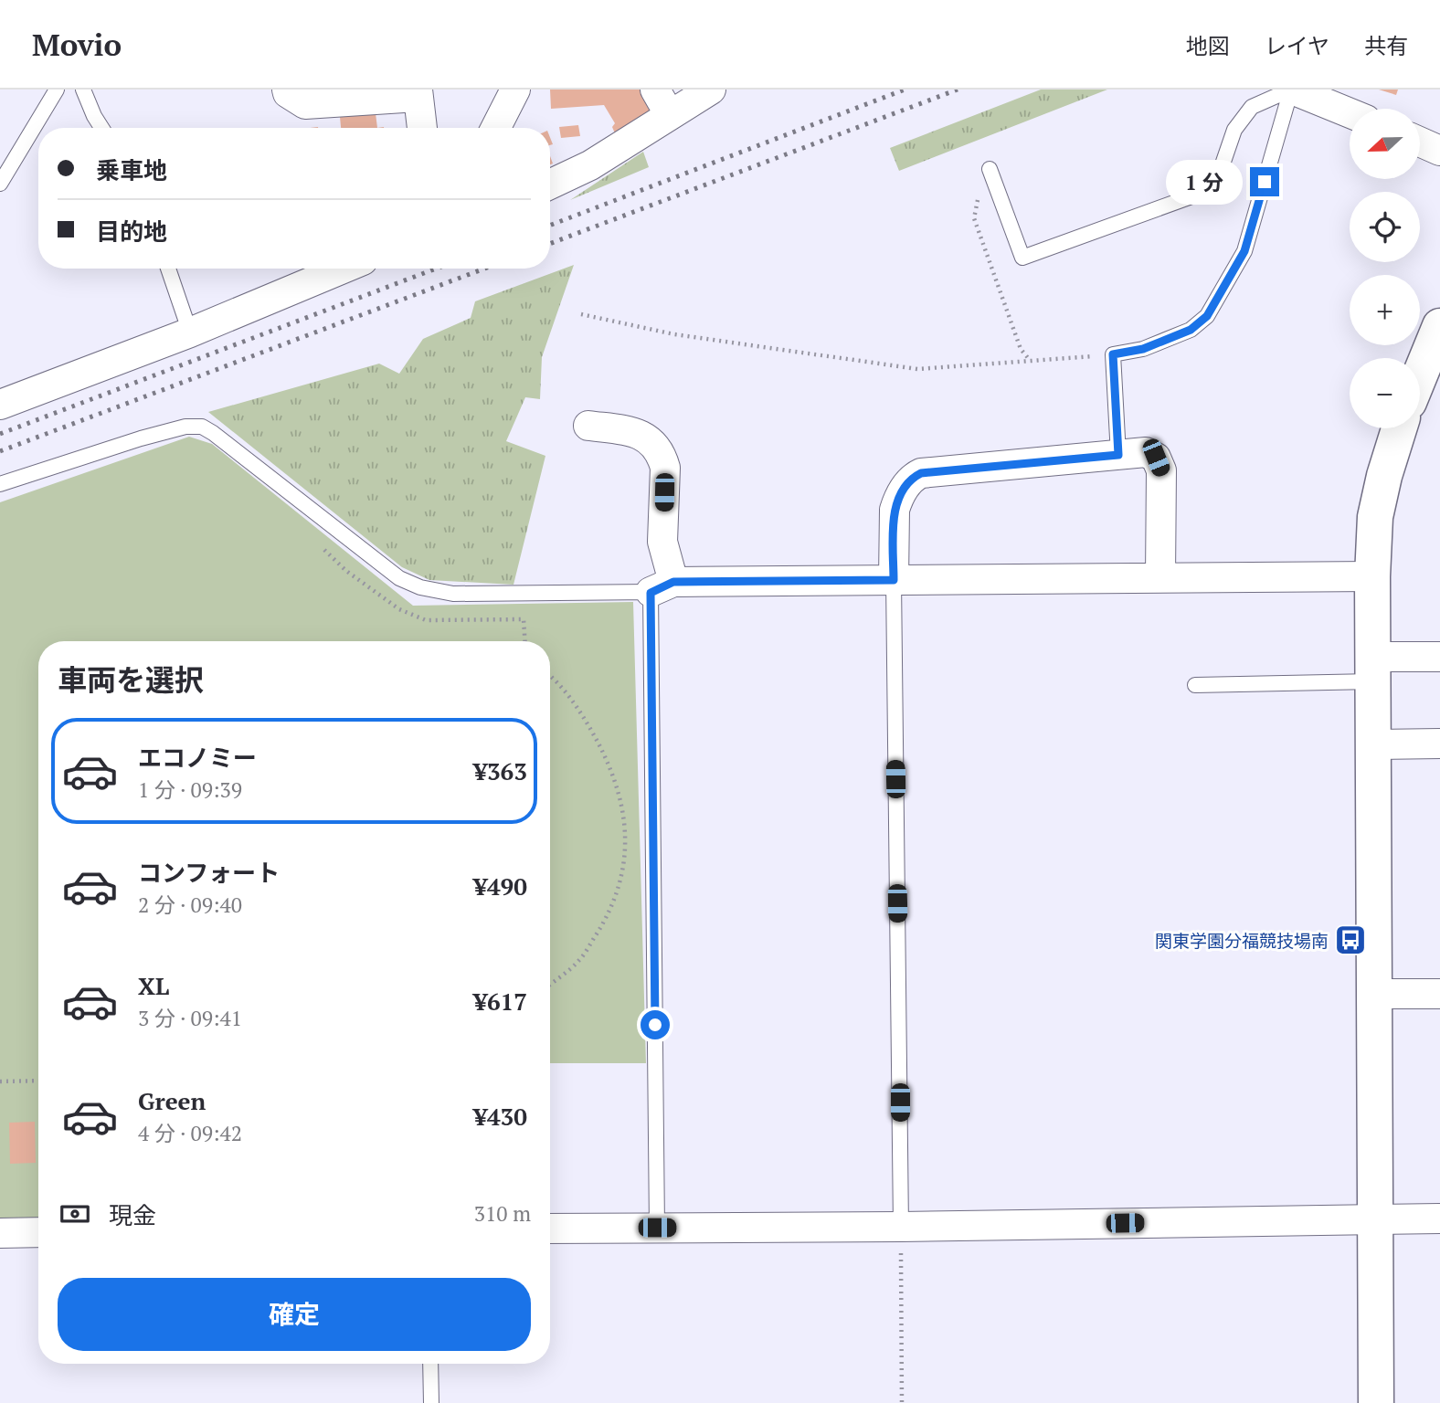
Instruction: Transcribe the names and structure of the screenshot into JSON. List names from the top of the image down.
{
  "places": {
    "bus stop": ["関東学園分福競技場南"]
  },
  "north": "left",
  "page": {
    "header": "Movio",
    "nav": ["地図", "レイヤ", "共有"],
    "map_buttons": ["+", "−"],
    "banner": ["乗車地", "目的地"],
    "bubble": "1 分",
    "heading": "車両を選択",
    "list": [
      {
        "name": "エコノミー",
        "note": "1 分 · 09:39",
        "value": "¥363"
      },
      {
        "name": "コンフォート",
        "note": "2 分 · 09:40",
        "value": "¥490"
      },
      {
        "name": "XL",
        "note": "3 分 · 09:41",
        "value": "¥617"
      },
      {
        "name": "Green",
        "note": "4 分 · 09:42",
        "value": "¥430"
      }
    ],
    "pay": ["現金", "310 m"],
    "buttons": "確定"
  }
}
